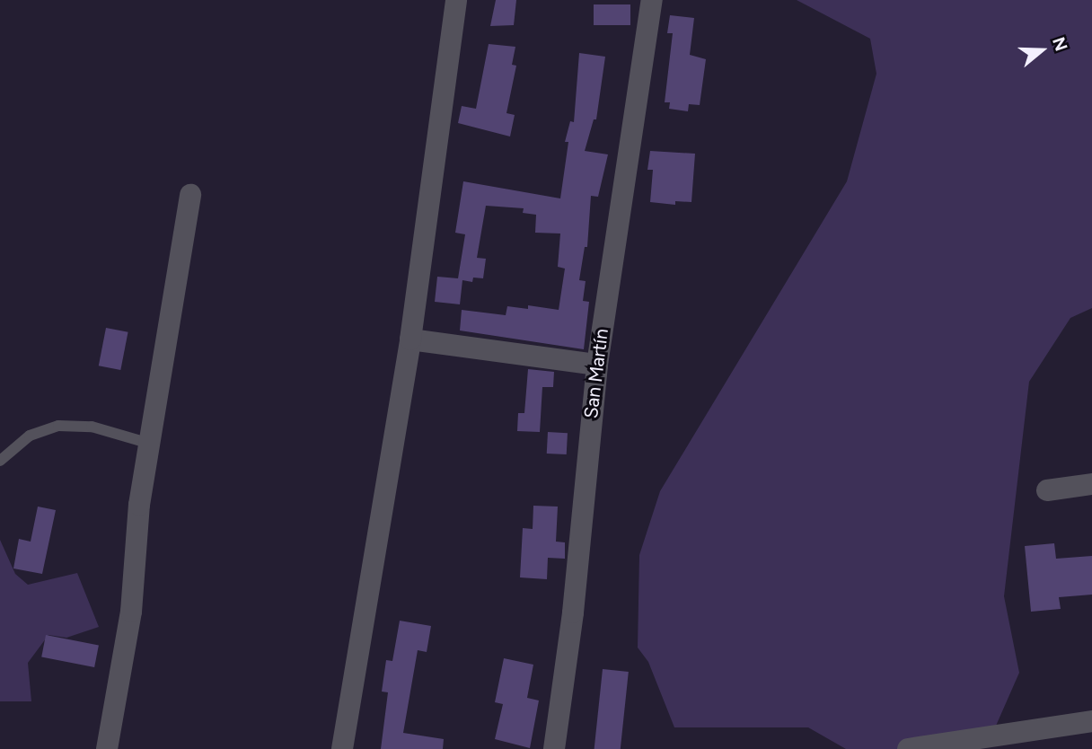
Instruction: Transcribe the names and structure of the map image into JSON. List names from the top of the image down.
{
  "streets": {
    "street": ["San Martín"]
  },
  "north": "right"
}
